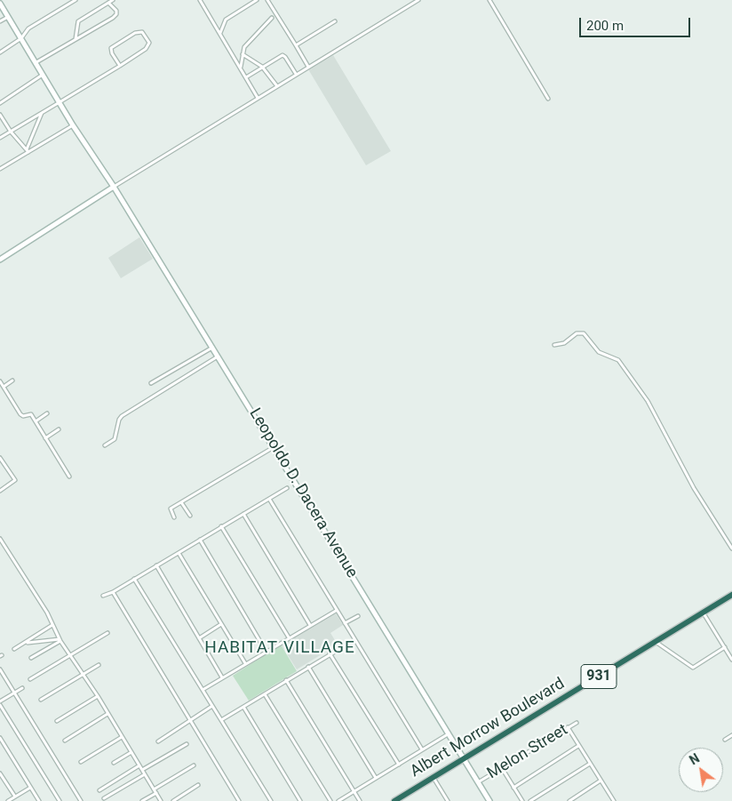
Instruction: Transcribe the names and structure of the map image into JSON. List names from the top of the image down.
{
  "streets": {
    "highway": ["931", "Albert Morrow Boulevard"],
    "main road": ["Leopoldo D. Dacera Avenue"],
    "street": ["Melon Street"]
  },
  "crossings": [
    ["Leopoldo D. Dacera Avenue", "Albert Morrow Boulevard"],
    ["Leopoldo D. Dacera Avenue", "Melon Street"]
  ],
  "districts": ["HABITAT VILLAGE"],
  "scale_bar": "200 m",
  "north": "top left"
}
